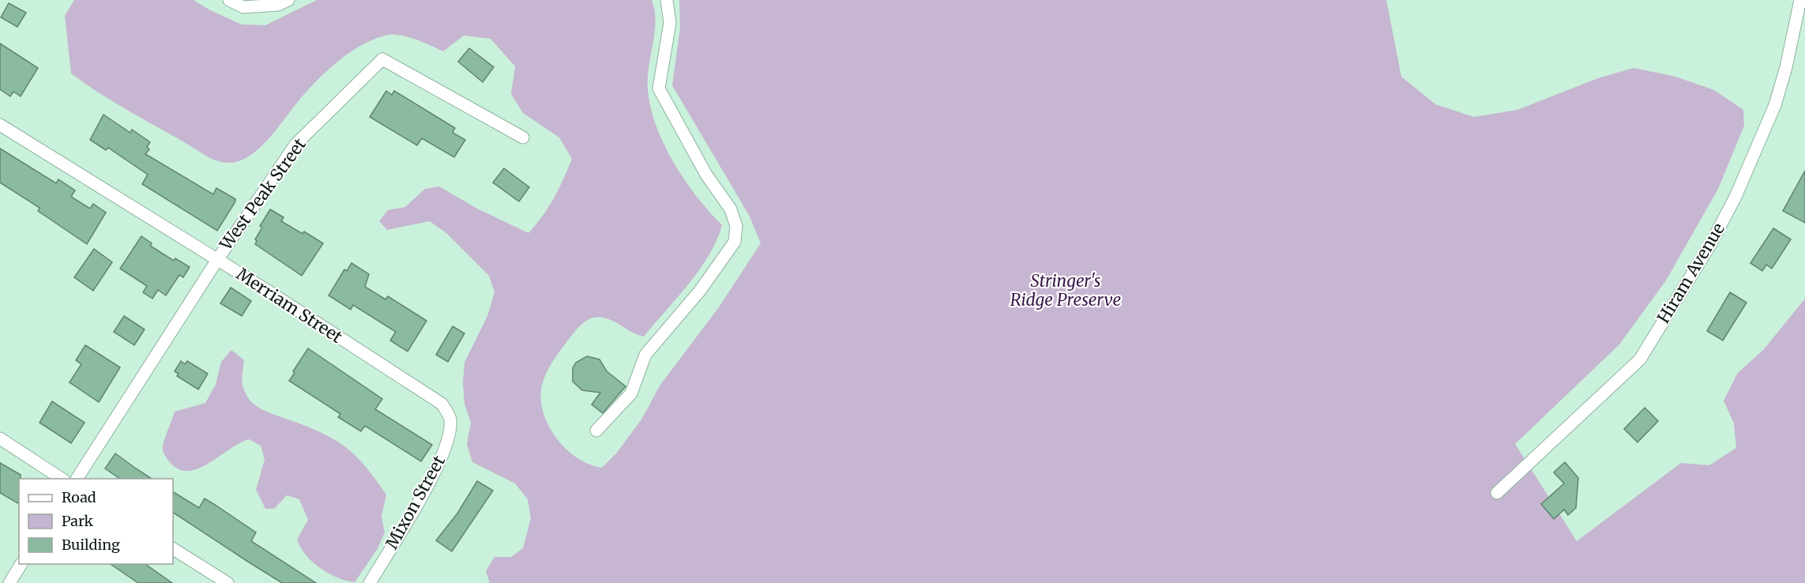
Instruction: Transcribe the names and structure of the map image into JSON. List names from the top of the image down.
{
  "streets": {
    "street": [
      "West Peak Street",
      "Hiram Avenue",
      "Merriam Street",
      "Mixon Street"
    ]
  },
  "crossings": [
    ["West Peak Street", "Merriam Street"],
    ["Merriam Street", "Mixon Street"]
  ],
  "parks": ["Stringer's Ridge Preserve"],
  "legend": ["Road", "Park", "Building"]
}
